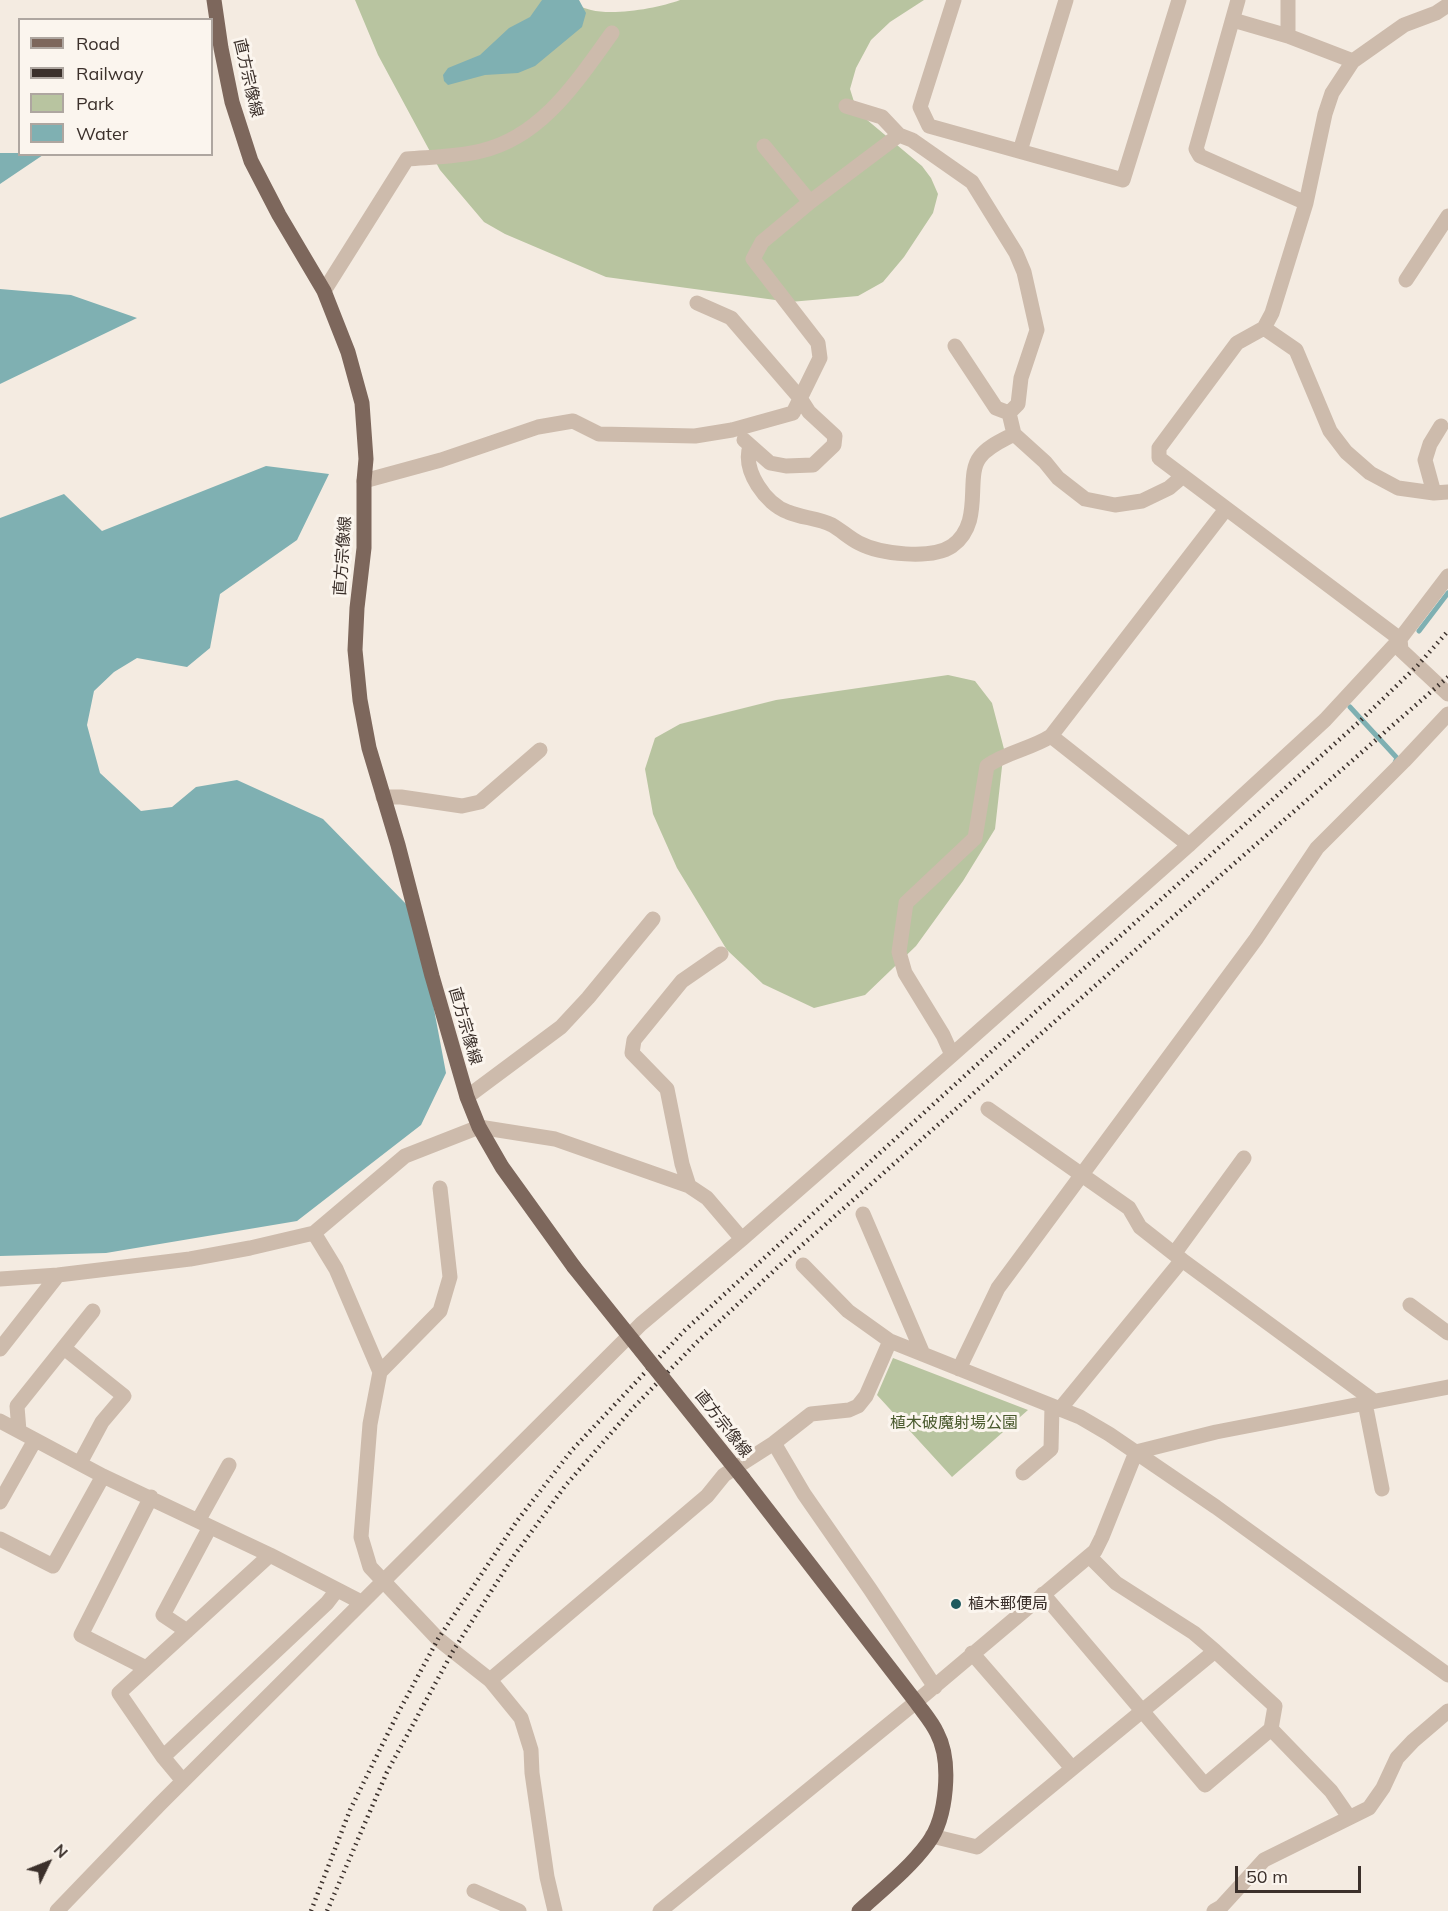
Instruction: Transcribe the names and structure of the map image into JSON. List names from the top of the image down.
{
  "streets": {
    "main road": ["直方宗像線"]
  },
  "parks": ["植木破魔射場公園"],
  "places": ["植木郵便局"],
  "legend": [
    "Road",
    "Railway",
    "Park",
    "Water"
  ],
  "scale_bar": "50 m",
  "north": "top right"
}
